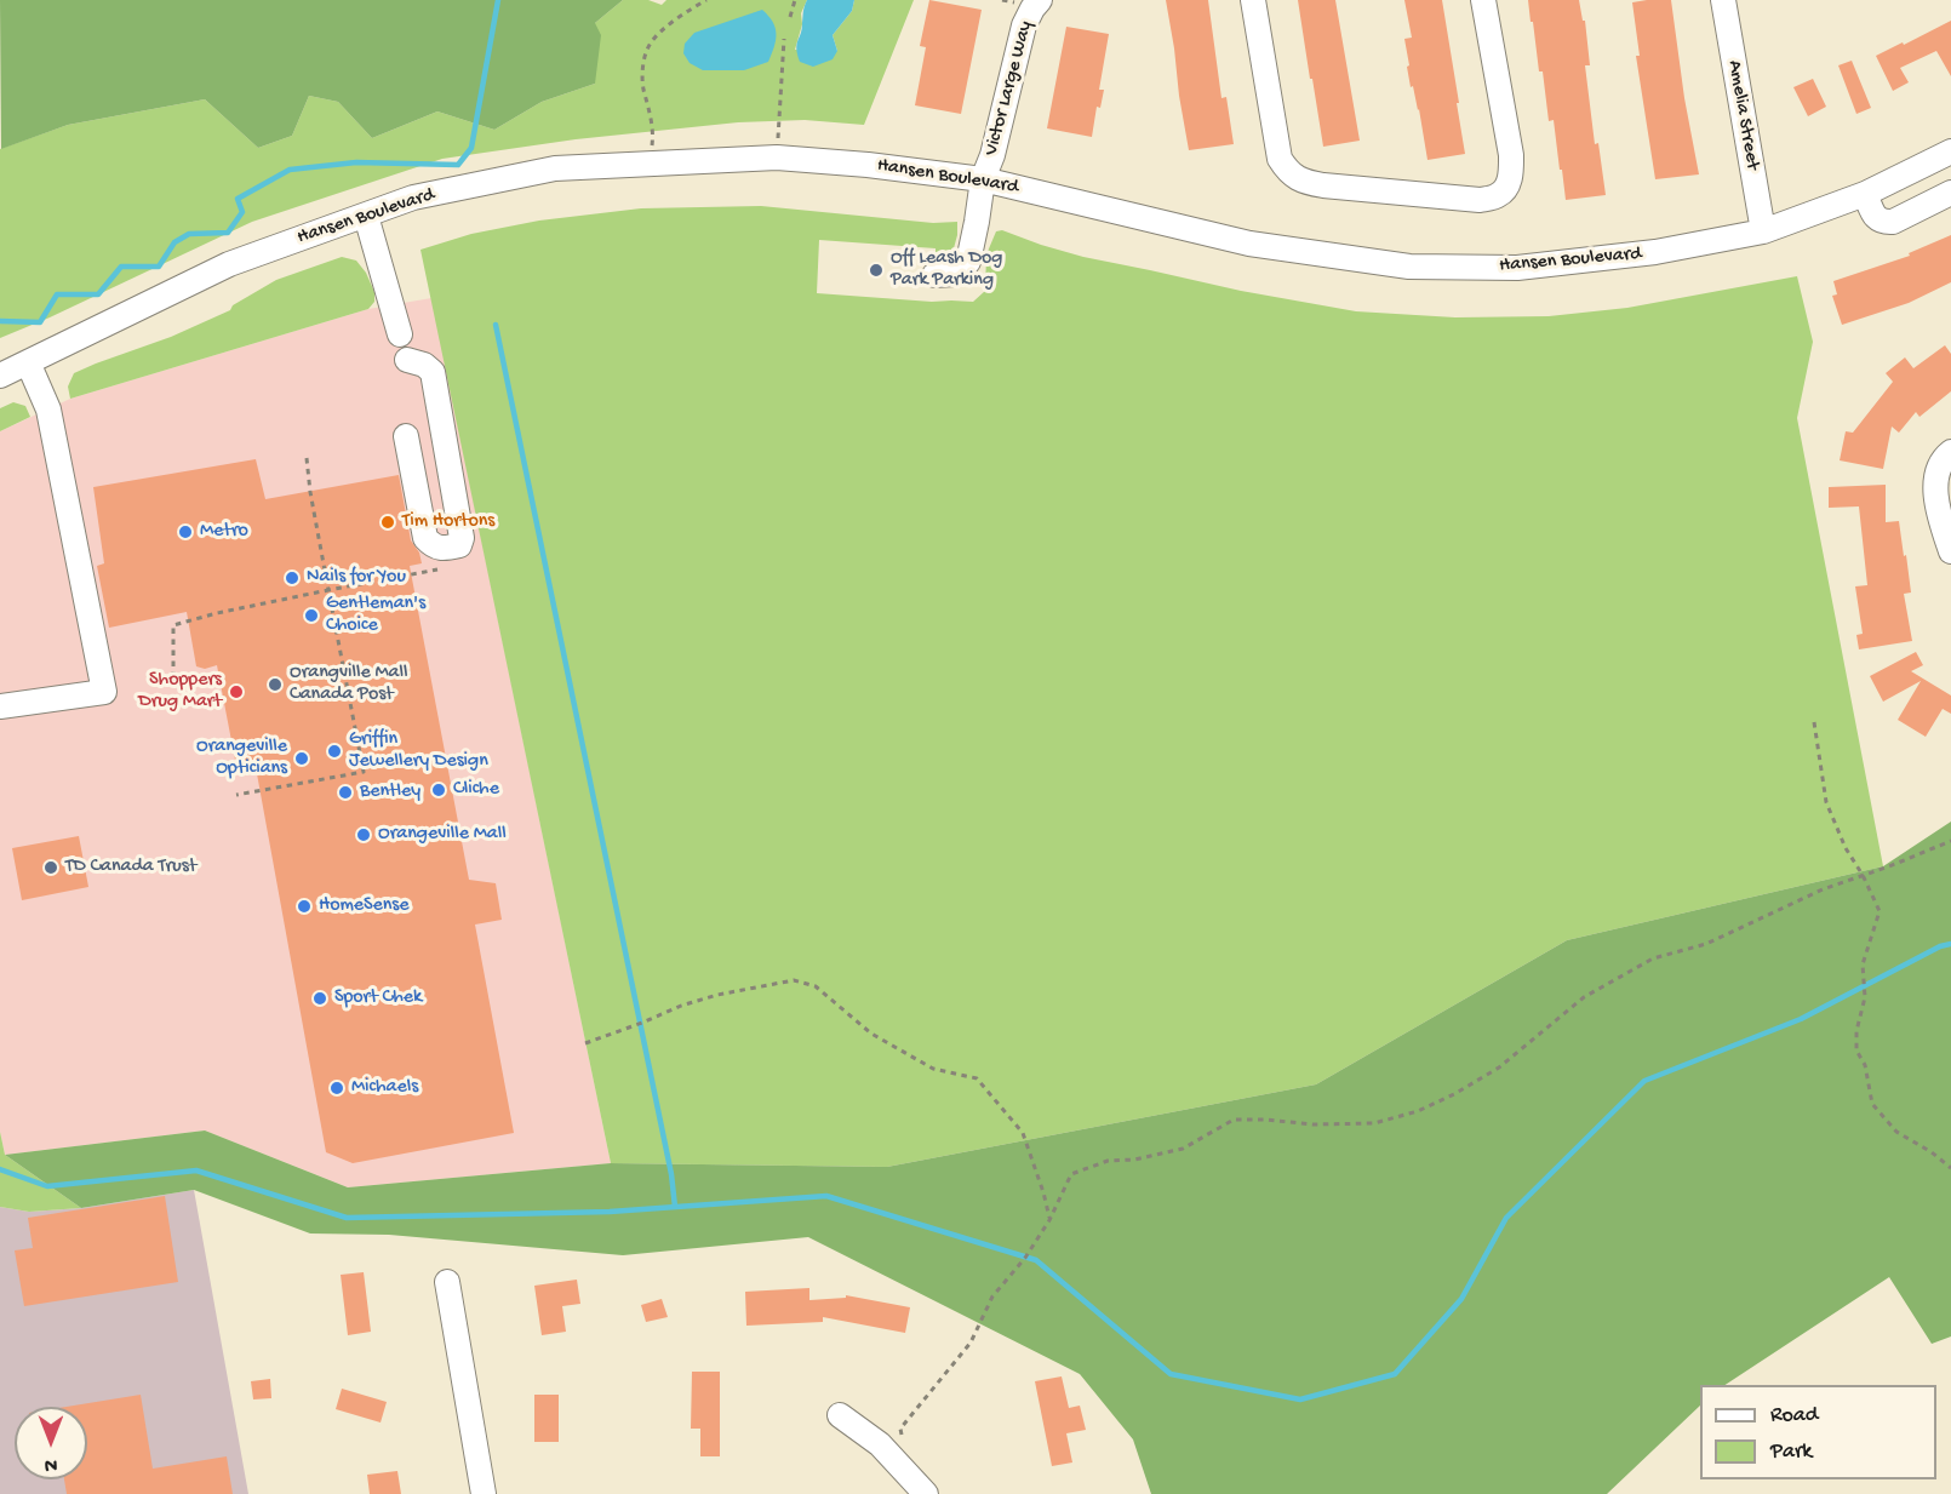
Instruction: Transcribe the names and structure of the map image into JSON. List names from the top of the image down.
{
  "streets": {
    "street": ["Victor Large Way", "Amelia Street", "Hansen Boulevard"]
  },
  "crossings": [
    ["Victor Large Way", "Hansen Boulevard"],
    ["Amelia Street", "Hansen Boulevard"]
  ],
  "places": [
    "Off Leash Dog Park Parking",
    "Tim Hortons",
    "Metro",
    "Nails for You",
    "Gentleman's Choice",
    "Orangville Mall Canada Post",
    "Shoppers Drug Mart",
    "Griffin Jewellery Design",
    "Orangeville Opticians",
    "Cliche",
    "Bentley",
    "Orangeville Mall",
    "TD Canada Trust",
    "HomeSense",
    "Sport Chek",
    "Michaels"
  ],
  "legend": ["Road", "Park"],
  "north": "bottom"
}
